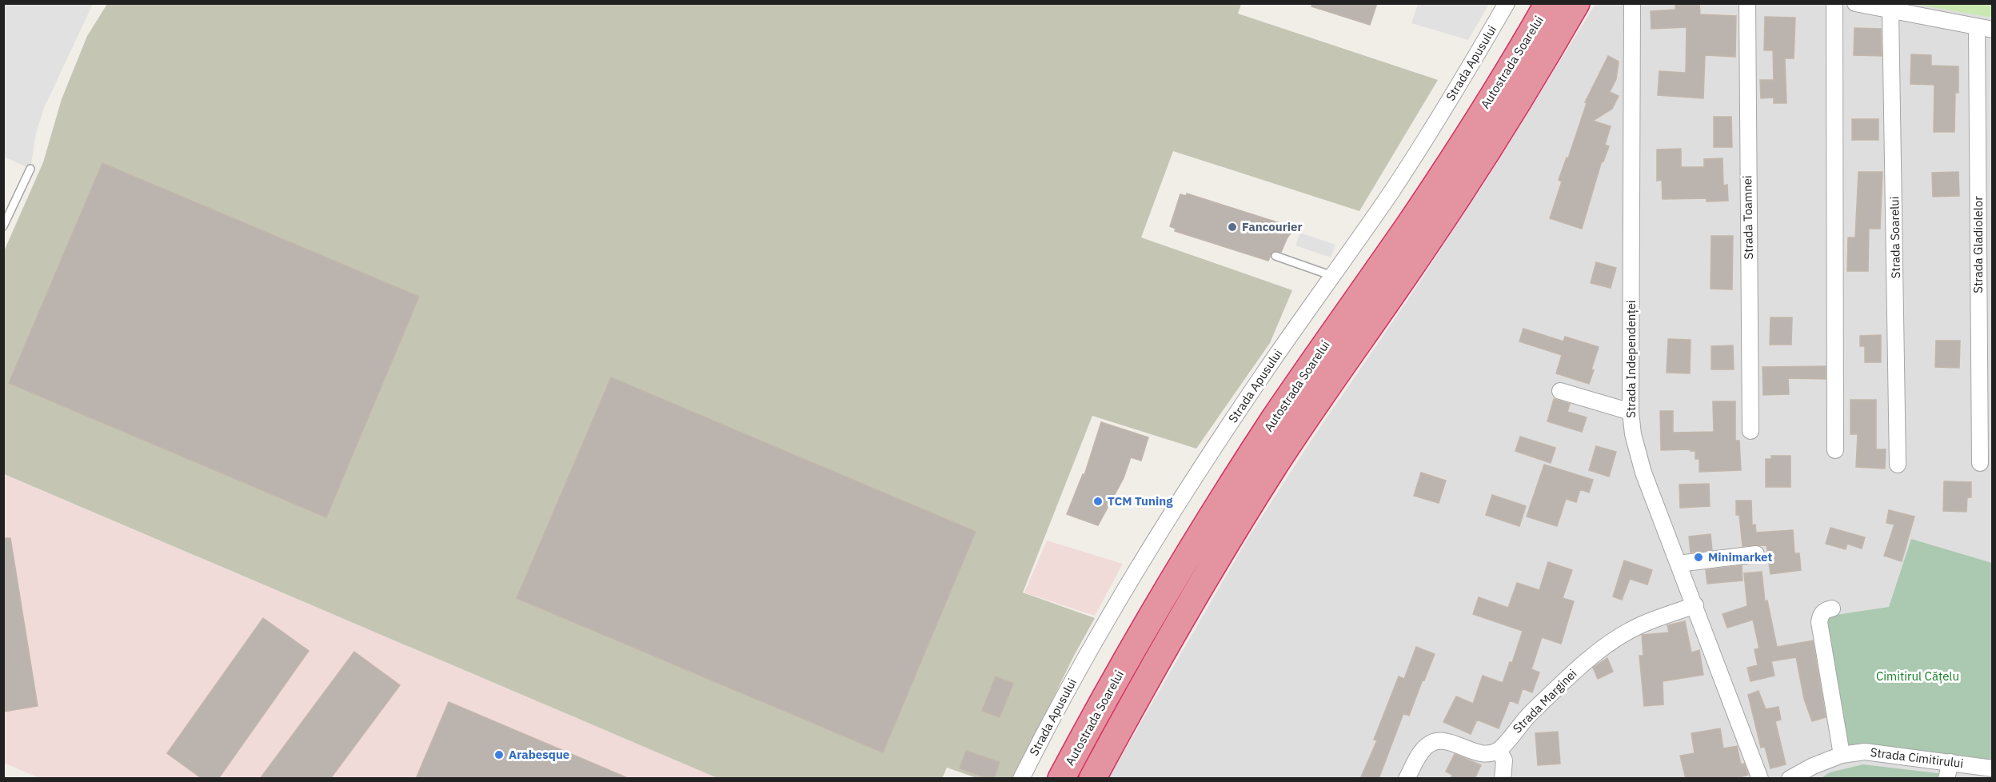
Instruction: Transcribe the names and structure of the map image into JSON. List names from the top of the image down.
{
  "streets": {
    "highway": ["Autostrada Soarelui"],
    "street": [
      "Strada Apusului",
      "Strada Toamnei",
      "Strada Soarelui",
      "Strada Gladiolelor",
      "Strada Independenței",
      "Strada Marginei",
      "Strada Cimitirului"
    ]
  },
  "crossings": [
    ["Strada Independenței", "Strada Marginei"]
  ],
  "parks": ["Cimitirul Cățelu"],
  "places": [
    "Fancourier",
    "TCM Tuning",
    "Minimarket",
    "Arabesque"
  ]
}
